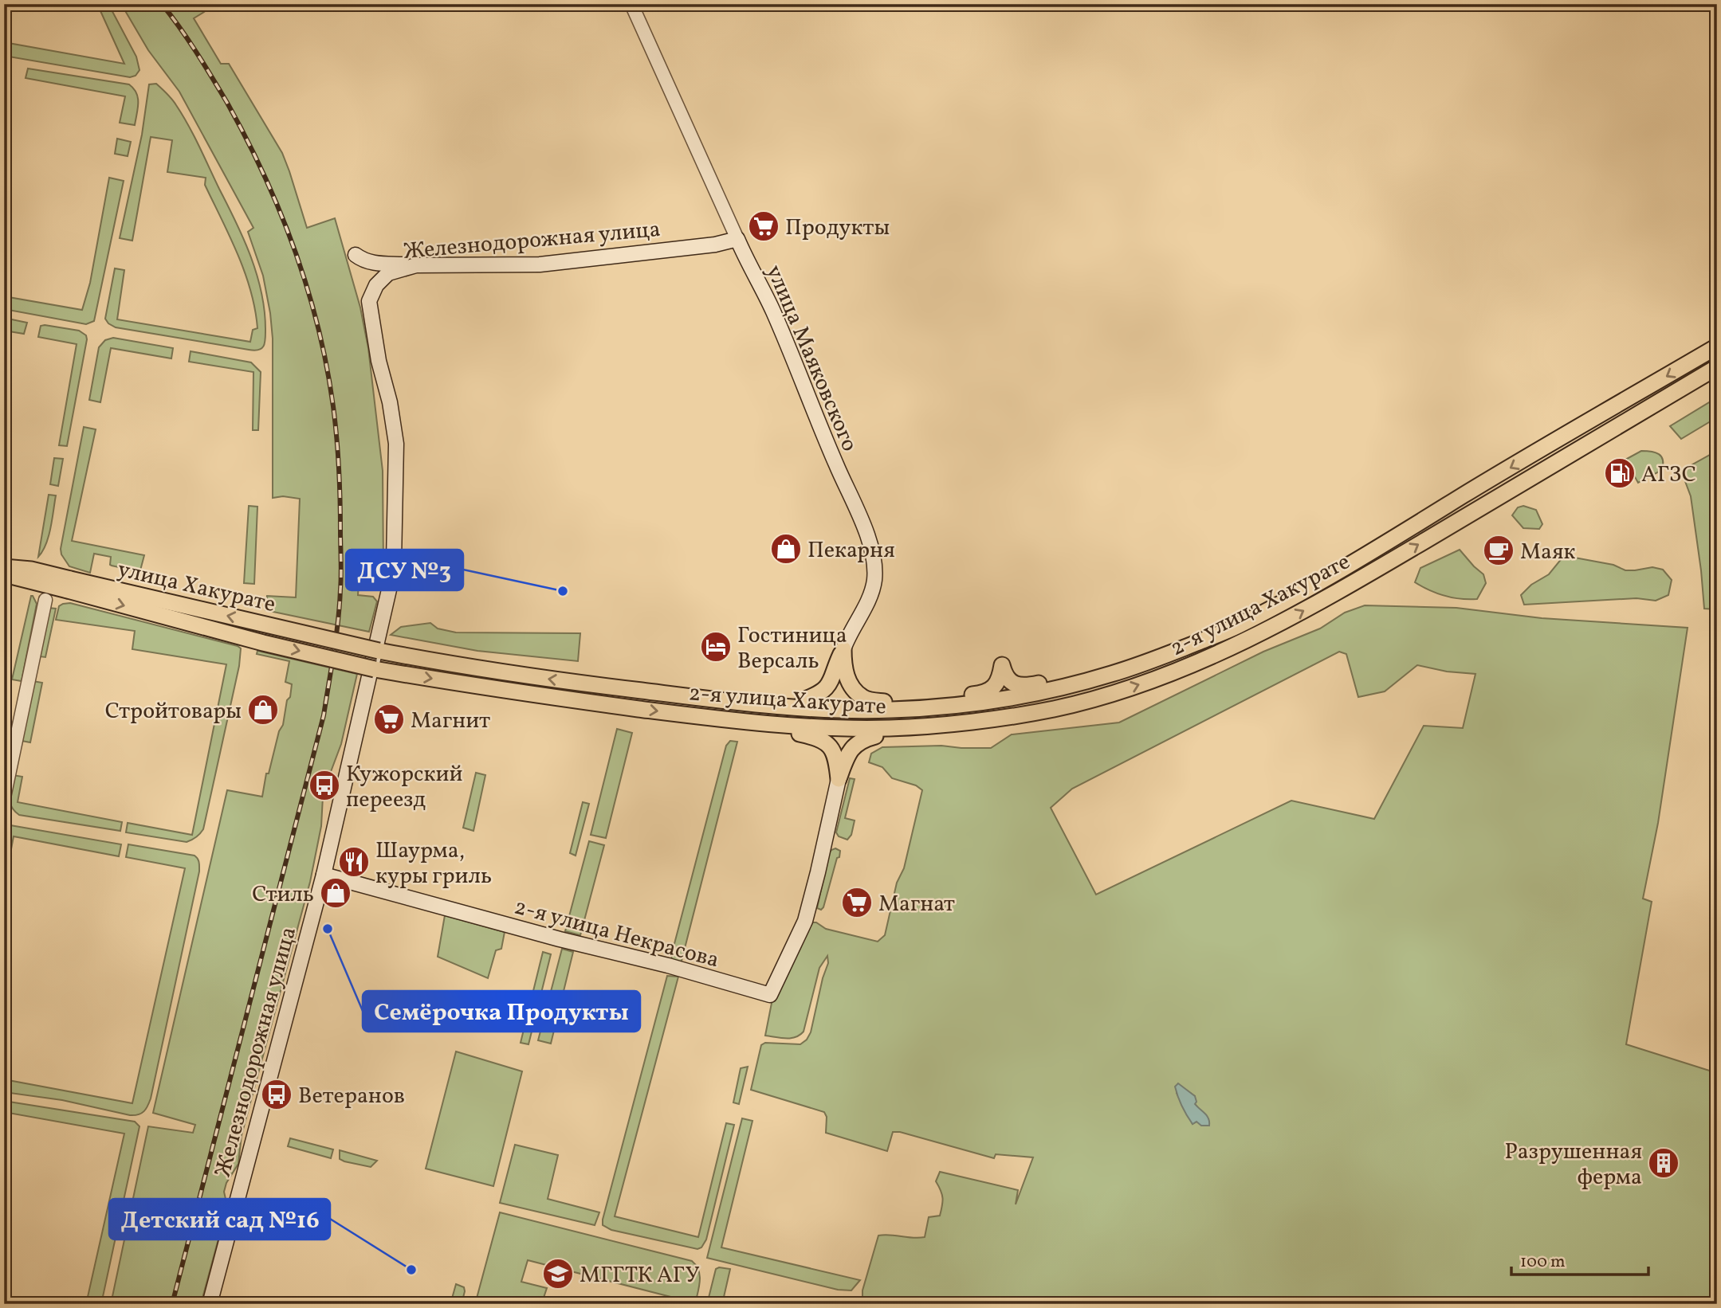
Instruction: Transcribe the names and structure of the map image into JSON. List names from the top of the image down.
{
  "streets": {
    "main road": [
      "Железнодорожная улица",
      "улица Маяковского",
      "улица Хакурате",
      "2-я улица Хакурате",
      "2-я улица Некрасова"
    ]
  },
  "crossings": [
    ["Железнодорожная улица", "улица Маяковского"],
    ["Железнодорожная улица", "2-я улица Некрасова"],
    ["улица Хакурате", "2-я улица Хакурате"]
  ],
  "places": {
    "supermarket": ["Продукты", "Магнит", "Магнат"],
    "fuel station": ["АГЗС"],
    "shop": ["Пекарня", "Стройтовары", "Стиль"],
    "cafe": ["Маяк"],
    "other": ["ДСУ №3", "Семёрочка Продукты", "Детский сад №16"],
    "hotel": ["Гостиница Версаль"],
    "bus stop": ["Кужорский переезд", "Ветеранов"],
    "restaurant": ["Шаурма, куры гриль"],
    "building": ["Разрушенная ферма"],
    "school or university": ["МГГТК АГУ"]
  },
  "scale_bar": "100 m"
}
